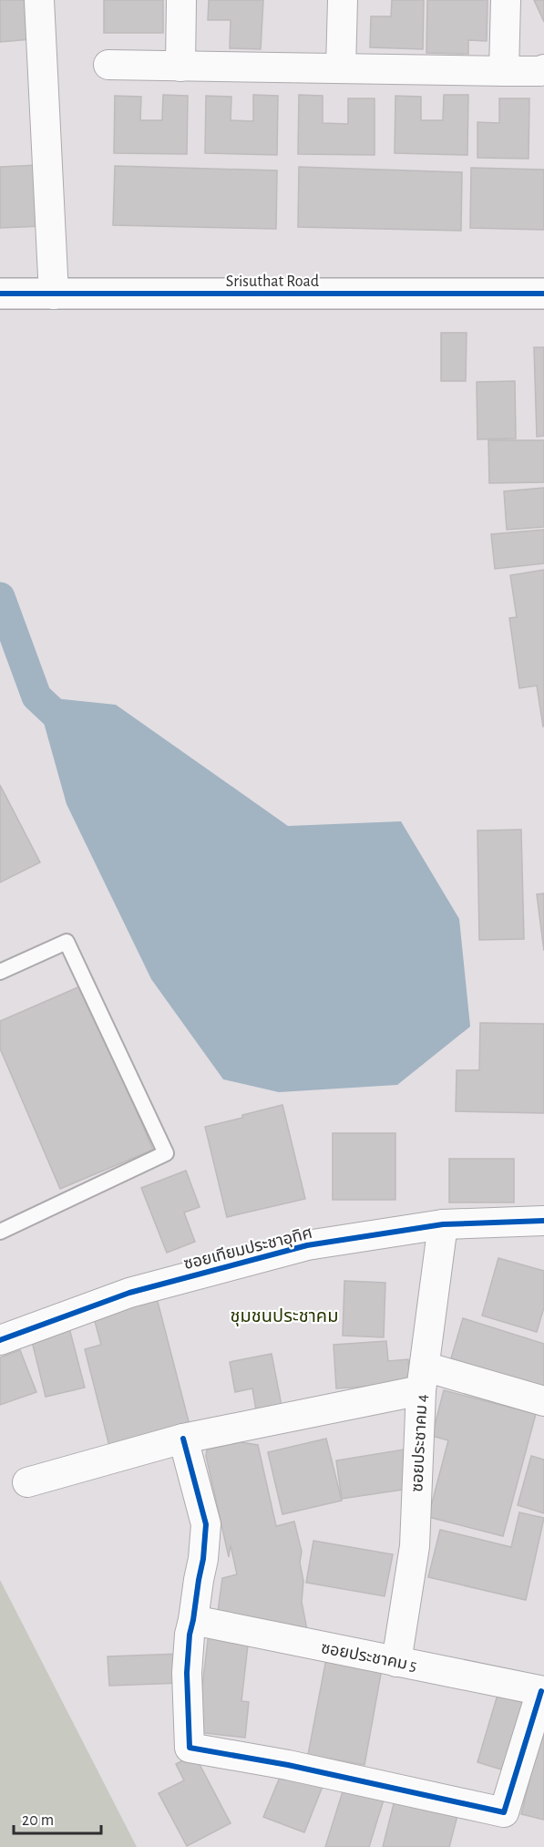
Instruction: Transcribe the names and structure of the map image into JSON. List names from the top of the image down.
{
  "streets": {
    "street": [
      "Srisuthat Road",
      "ซอยเทียมประชาอุทิศ",
      "ซอยประชาคม 4",
      "ซอยประชาคม 5"
    ]
  },
  "crossings": [
    ["ซอยเทียมประชาอุทิศ", "ซอยประชาคม 4"],
    ["ซอยประชาคม 4", "ซอยประชาคม 5"]
  ],
  "districts": ["ชุมชนประชาคม"],
  "scale_bar": "20 m"
}
